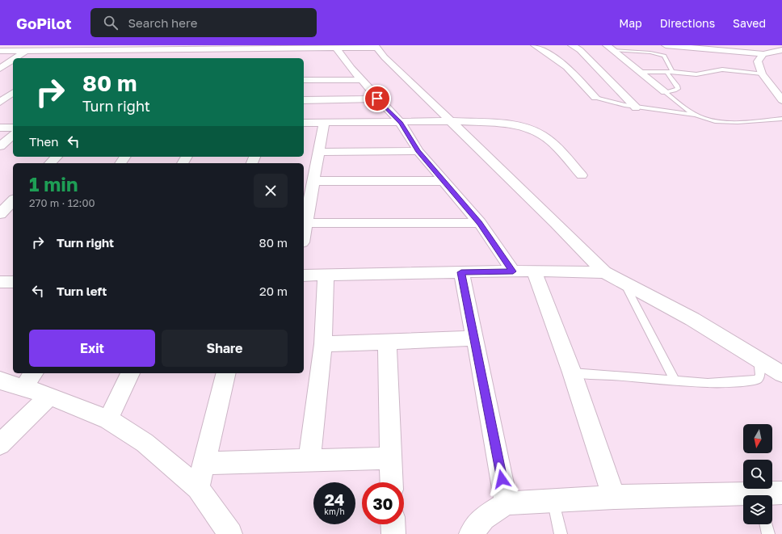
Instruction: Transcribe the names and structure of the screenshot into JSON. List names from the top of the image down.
{
  "north": "bottom",
  "page": {
    "header": "GoPilot",
    "search": "Search here",
    "nav": ["Map", "Directions", "Saved"],
    "turn": ["80 m", "Turn right"],
    "then": "Then",
    "heading": ["1 min", "270 m · 12:00"],
    "list": [
      {
        "name": "Turn right",
        "value": "80 m"
      },
      {
        "name": "Turn left",
        "value": "20 m"
      }
    ],
    "buttons": ["Exit", "Share"],
    "speed": "24 km/h",
    "limit": "30"
  }
}
